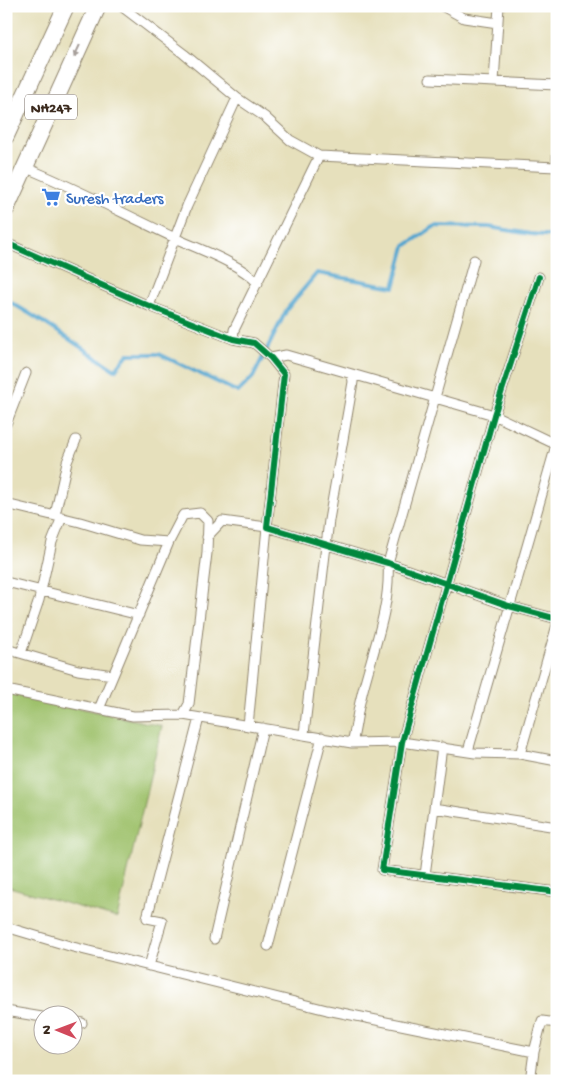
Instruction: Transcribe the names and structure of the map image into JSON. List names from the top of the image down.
{
  "streets": {
    "highway": ["NH247"]
  },
  "places": {
    "supermarket": ["Suresh traders"]
  },
  "north": "left"
}
